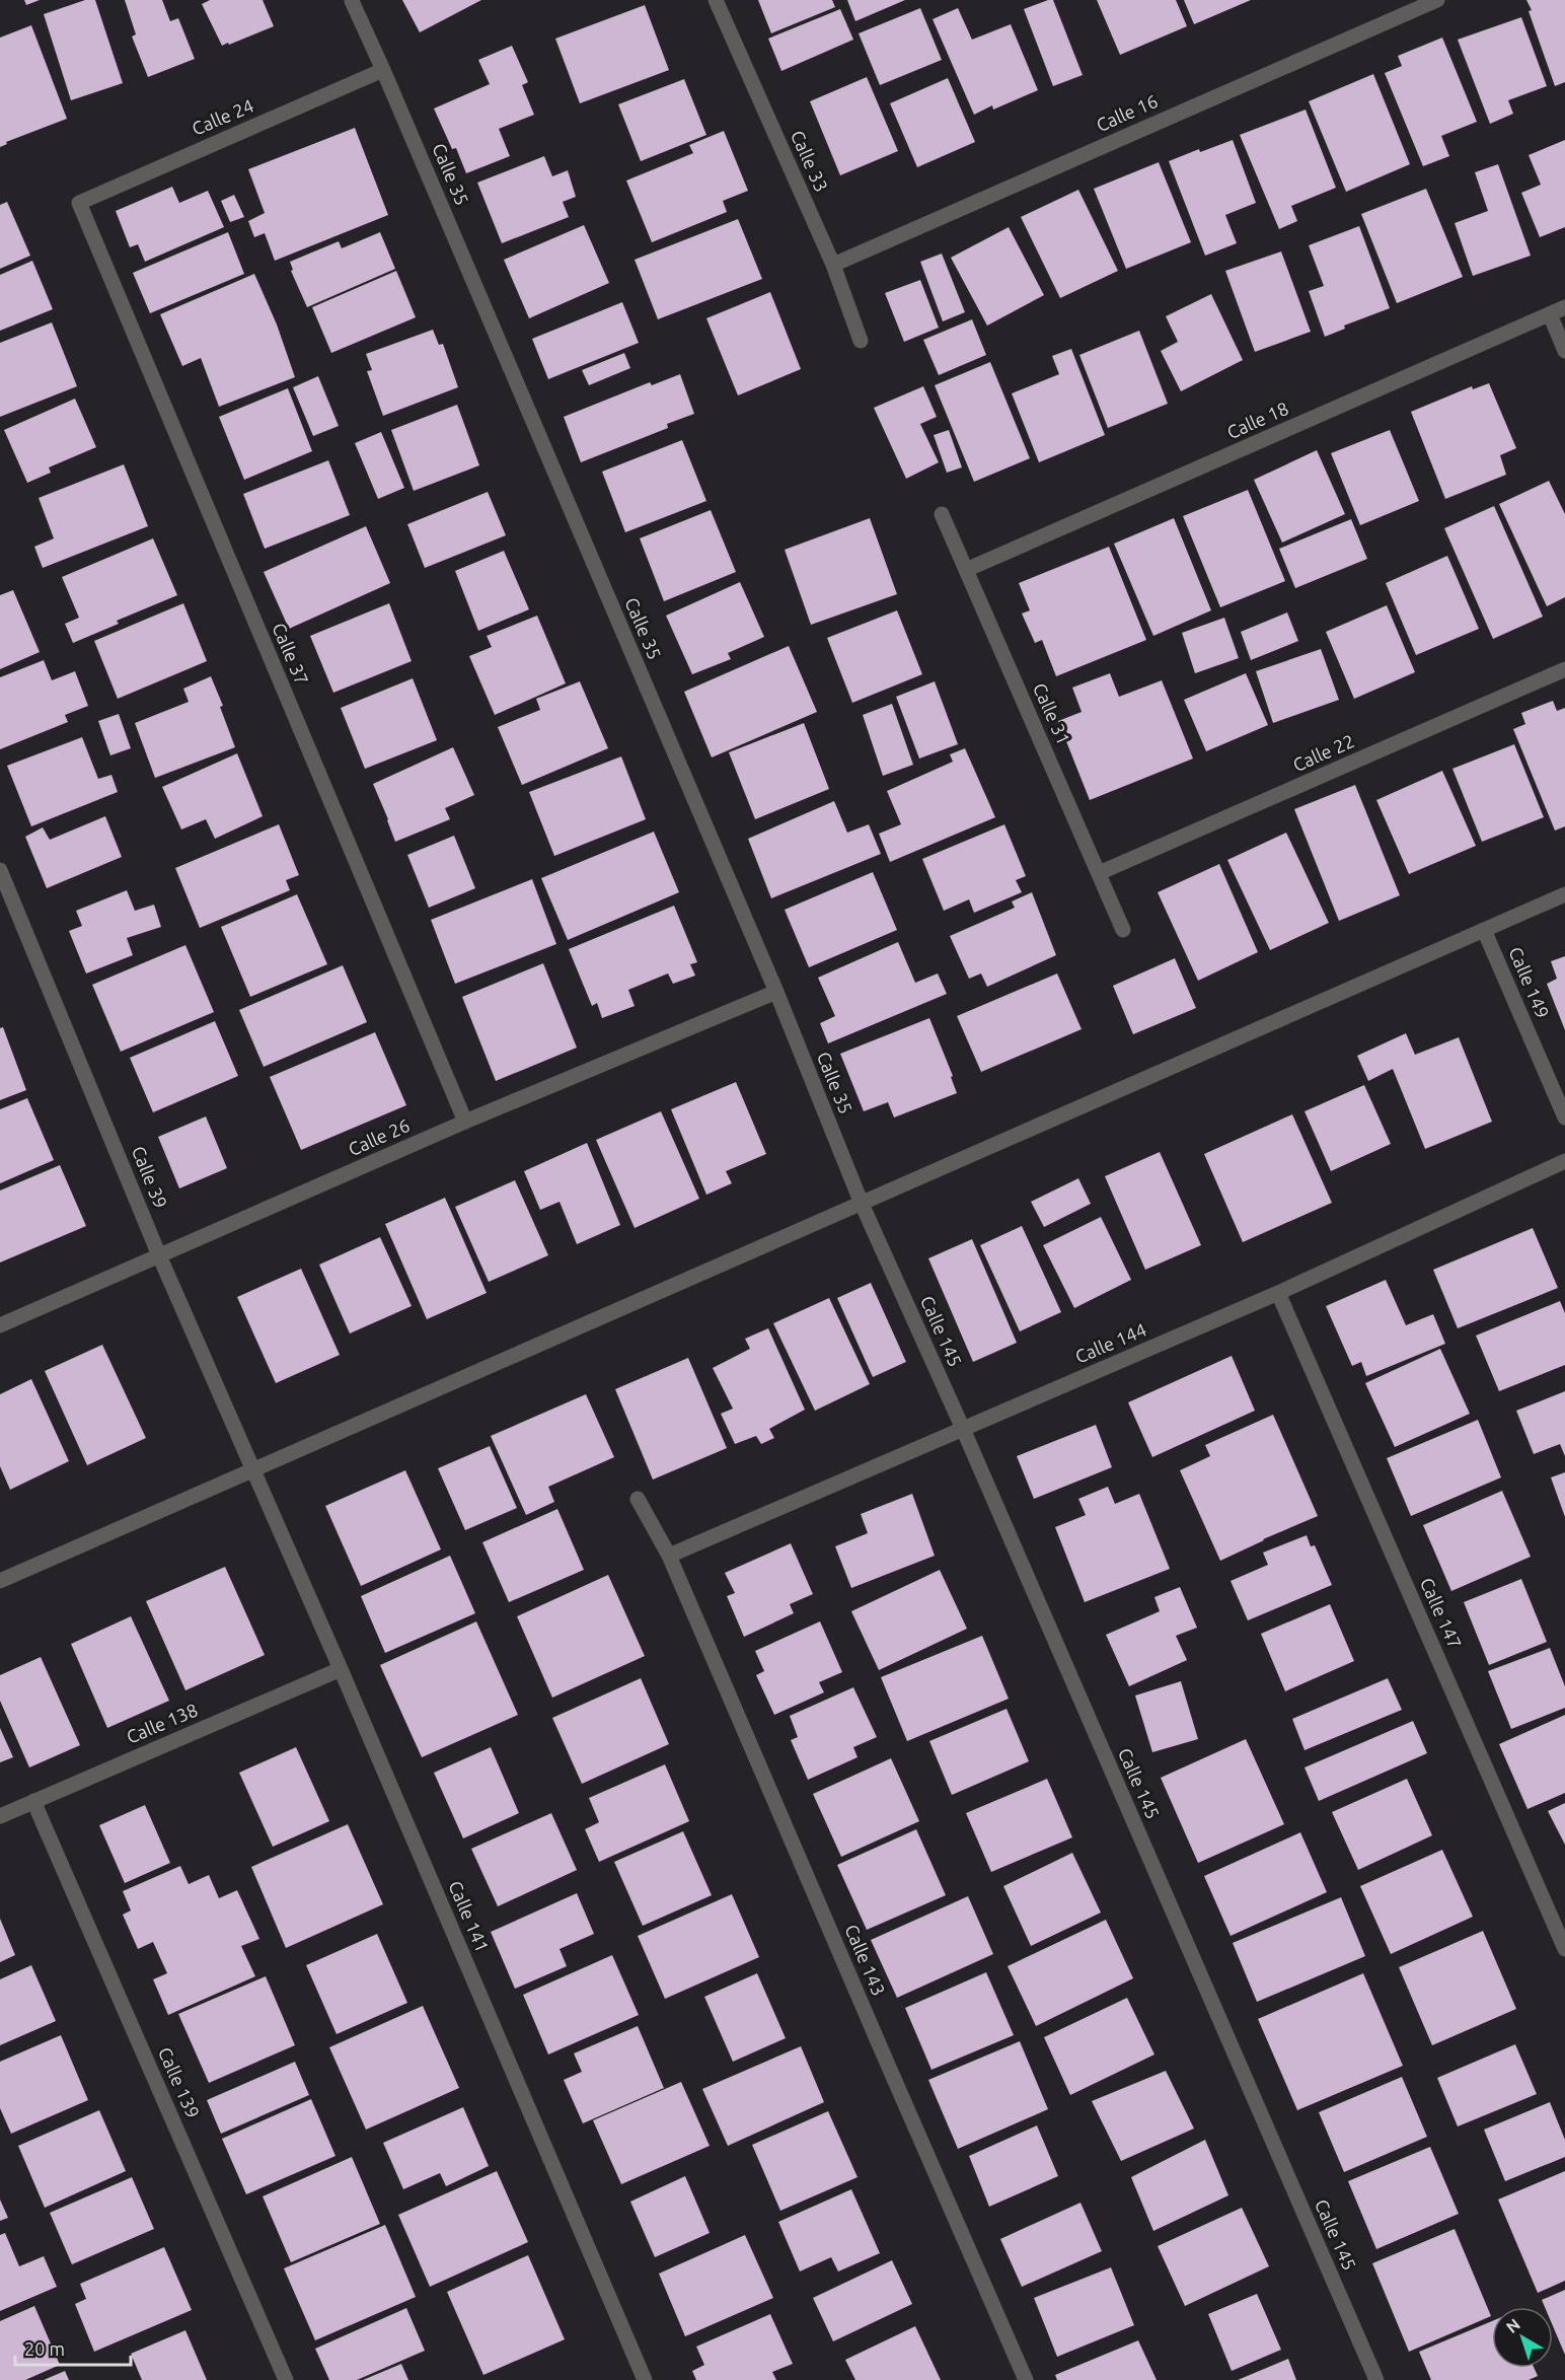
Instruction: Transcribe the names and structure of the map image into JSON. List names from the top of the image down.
{
  "streets": {
    "street": [
      "Calle 16",
      "Calle 24",
      "Calle 33",
      "Calle 35",
      "Calle 18",
      "Calle 37",
      "Calle 31",
      "Calle 22",
      "Calle 149",
      "Calle 26",
      "Calle 39",
      "Calle 145",
      "Calle 144",
      "Calle 147",
      "Calle 138",
      "Calle 141",
      "Calle 143",
      "Calle 139"
    ]
  },
  "crossings": [
    ["Calle 16", "Calle 33"],
    ["Calle 24", "Calle 35"],
    ["Calle 24", "Calle 37"],
    ["Calle 35", "Calle 26"],
    ["Calle 35", "Calle 145"],
    ["Calle 18", "Calle 31"],
    ["Calle 37", "Calle 26"],
    ["Calle 31", "Calle 22"],
    ["Calle 26", "Calle 39"],
    ["Calle 39", "Calle 141"],
    ["Calle 145", "Calle 144"],
    ["Calle 144", "Calle 147"],
    ["Calle 144", "Calle 143"],
    ["Calle 138", "Calle 141"],
    ["Calle 138", "Calle 139"]
  ],
  "scale_bar": "20 m",
  "north": "top left"
}
